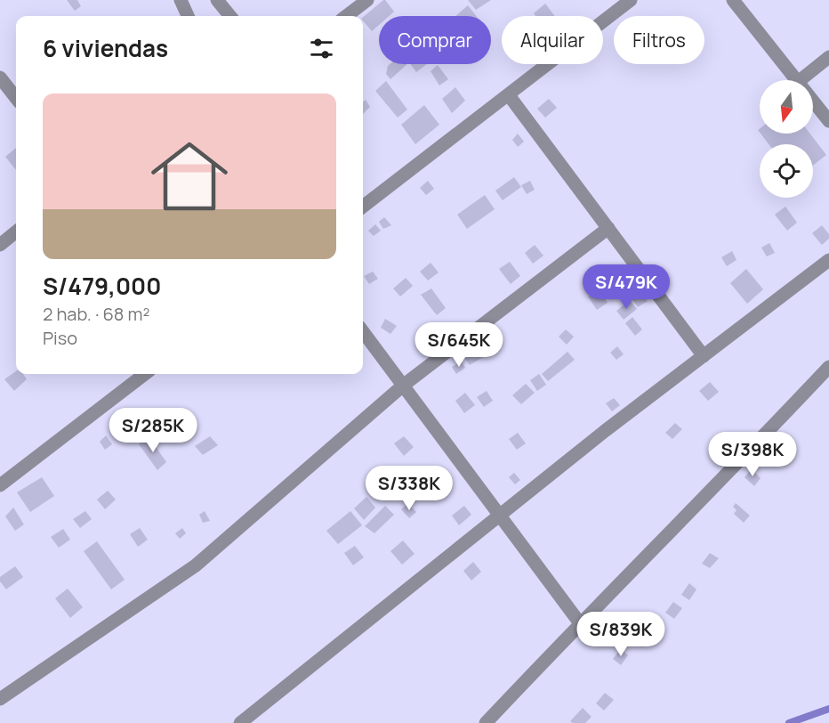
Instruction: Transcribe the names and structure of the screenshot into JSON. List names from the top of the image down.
{
  "north": "bottom",
  "page": {
    "chip": ["Comprar", "Alquilar", "Filtros"],
    "heading": "6 viviendas",
    "list": [
      {
        "name": "S/479,000",
        "note": "2 hab. · 68 m² · Piso"
      }
    ],
    "price": [
      "S/479K",
      "S/645K",
      "S/285K",
      "S/398K",
      "S/338K",
      "S/839K"
    ]
  }
}
